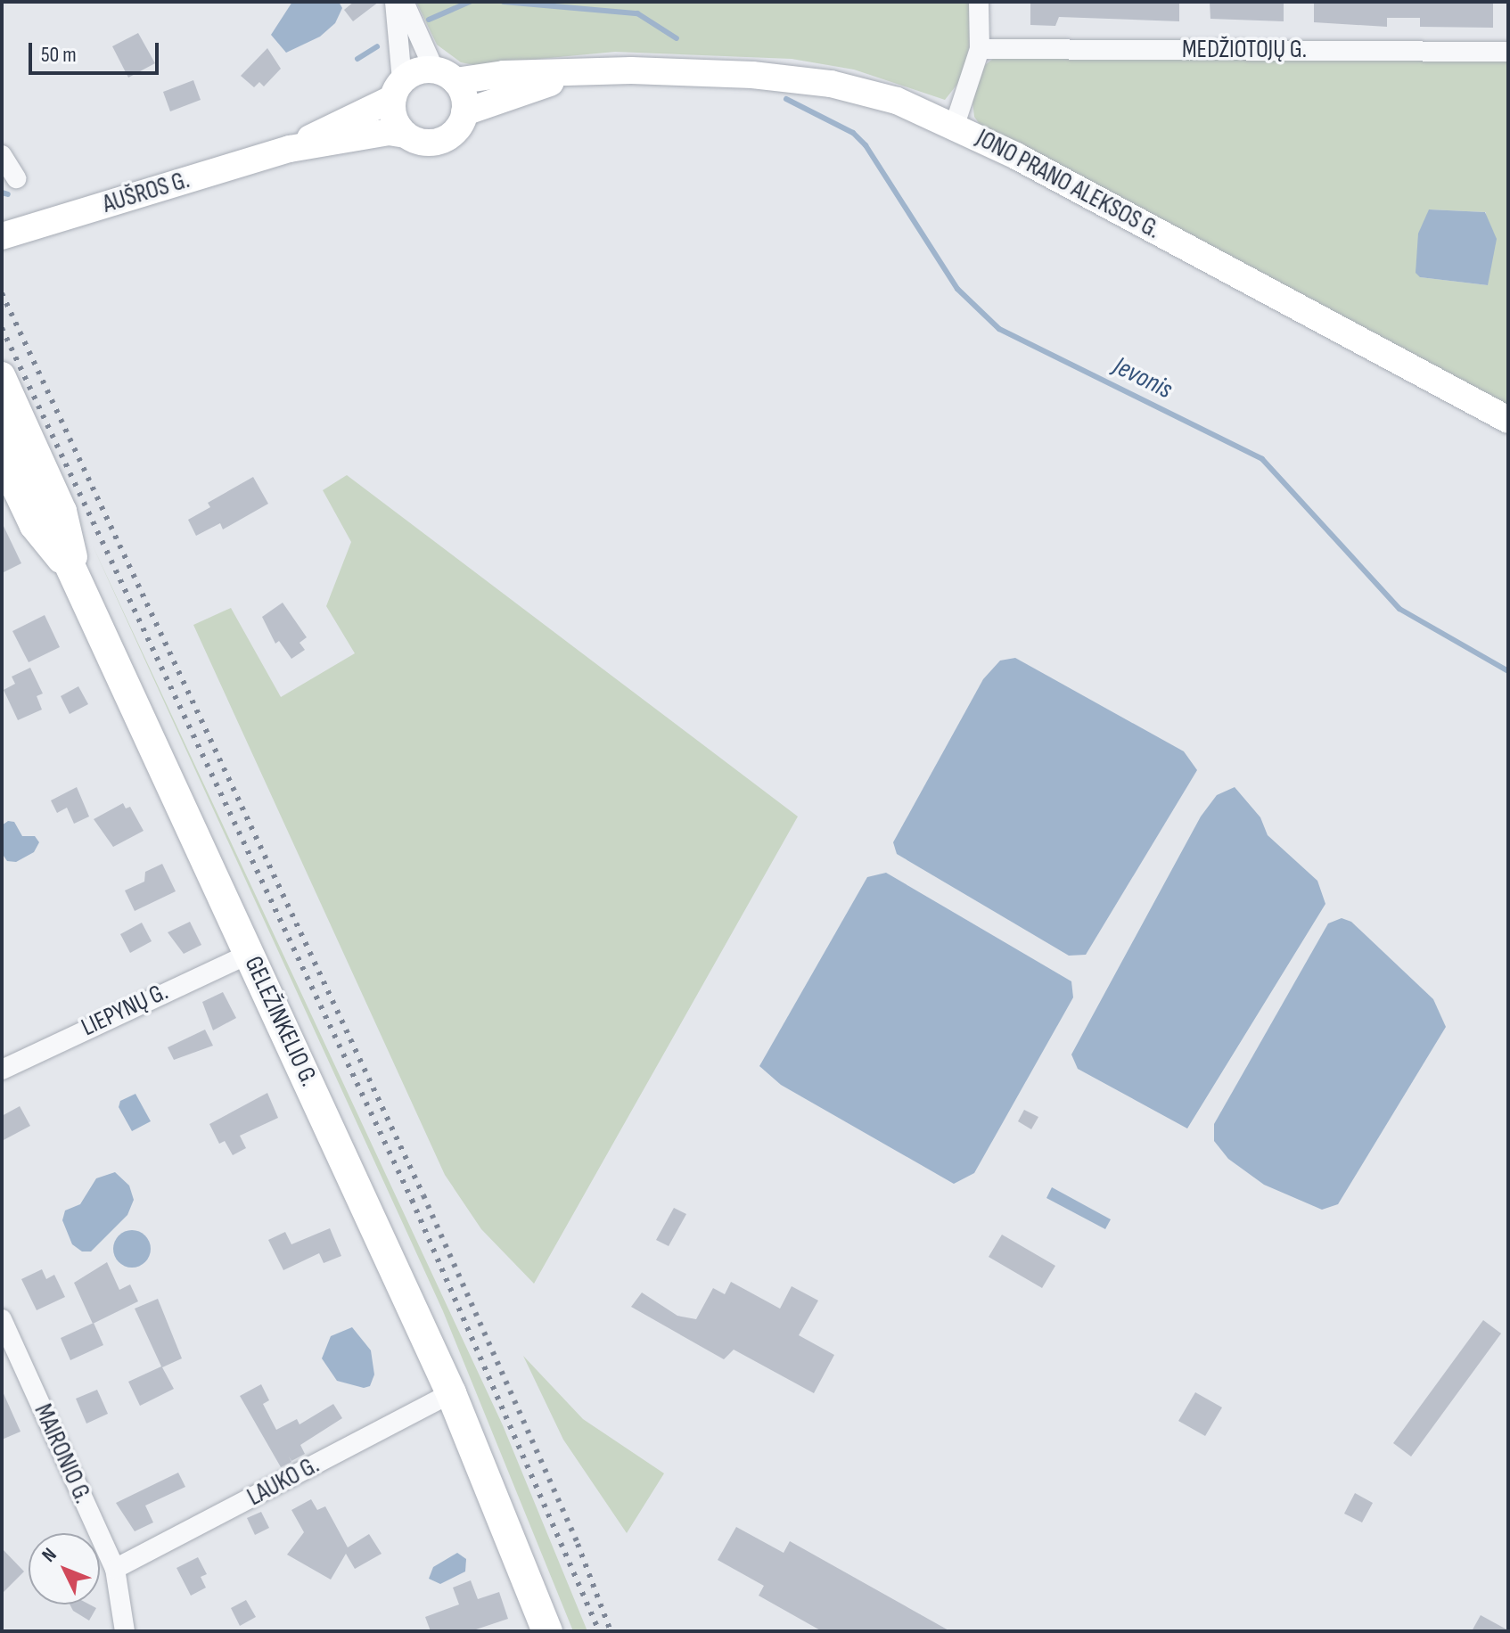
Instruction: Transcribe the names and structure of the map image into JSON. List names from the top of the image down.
{
  "streets": {
    "main road": ["GELEŽINKELIO G."],
    "street": [
      "MEDŽIOTOJŲ G.",
      "JONO PRANO ALEKSOS G.",
      "AUŠROS G.",
      "LIEPYNŲ G.",
      "MAIRONIO G.",
      "LAUKO G."
    ]
  },
  "crossings": [
    ["JONO PRANO ALEKSOS G.", "AUŠROS G."],
    ["LIEPYNŲ G.", "GELEŽINKELIO G."],
    ["GELEŽINKELIO G.", "LAUKO G."],
    ["MAIRONIO G.", "LAUKO G."]
  ],
  "water": ["Jevonis"],
  "scale_bar": "50 m",
  "north": "top left"
}
